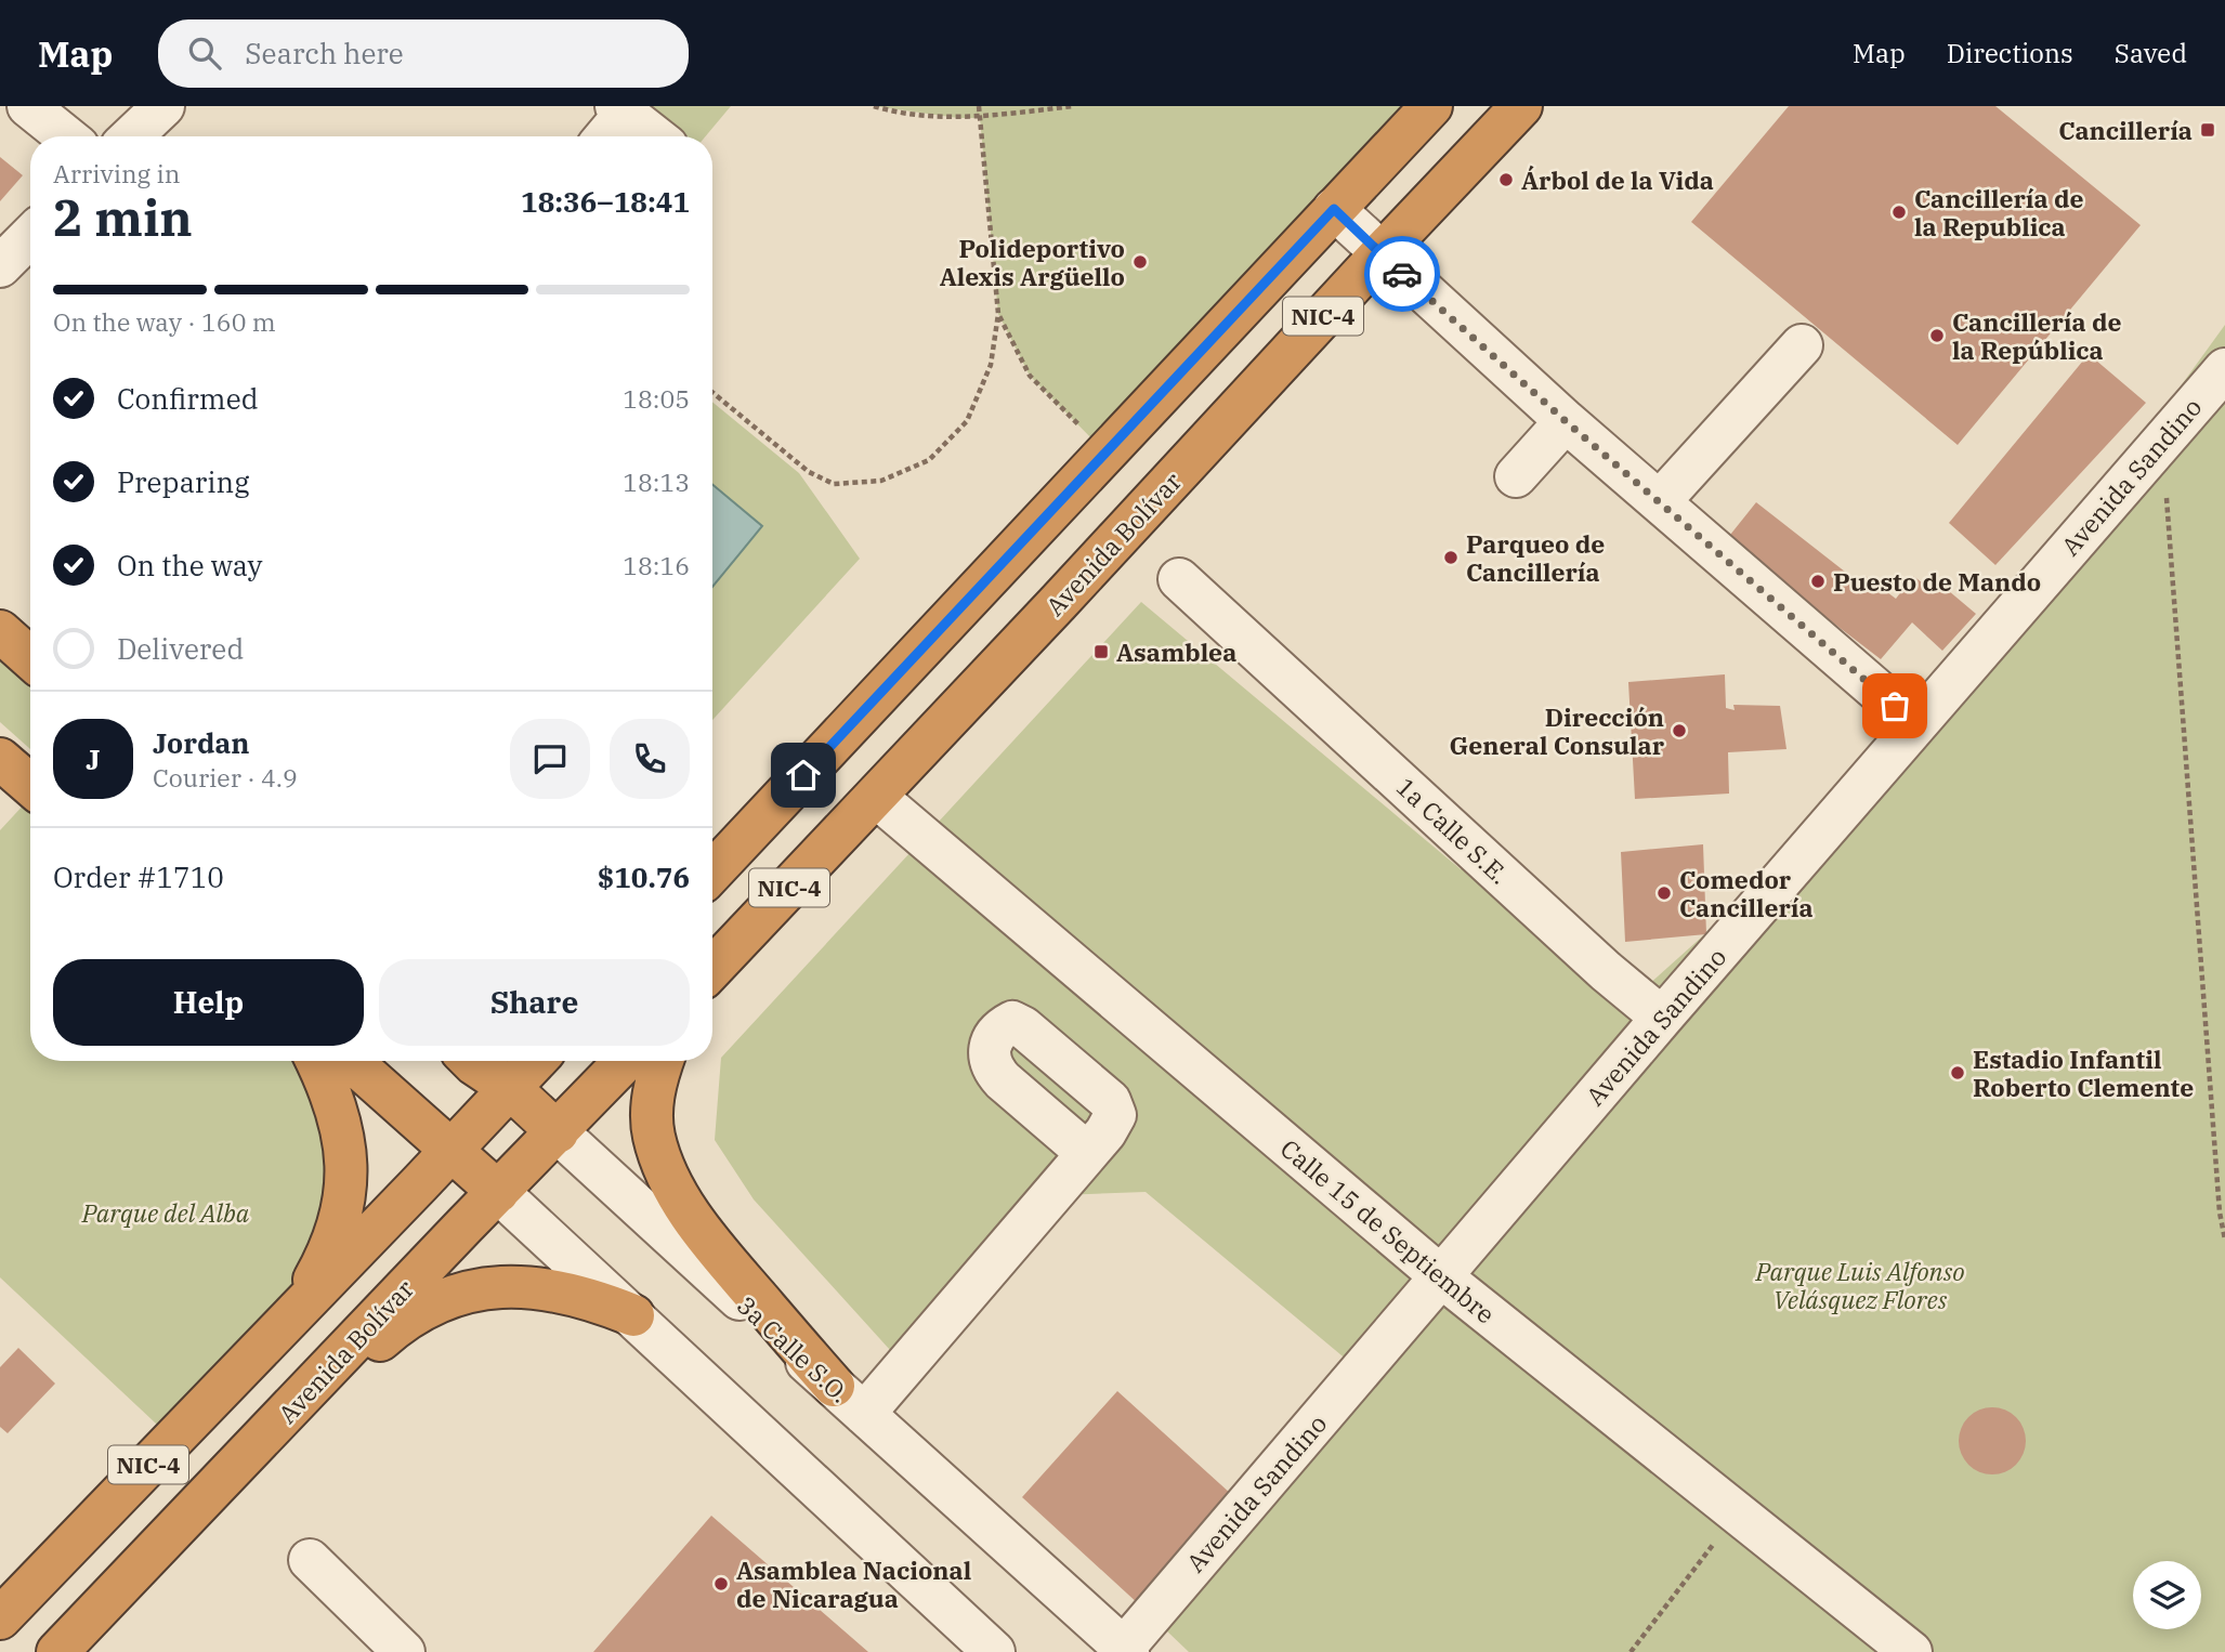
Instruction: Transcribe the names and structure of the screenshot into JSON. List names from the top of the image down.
{
  "streets": {
    "highway": ["NIC-4", "Avenida Bolívar", "3a Calle S.O."],
    "street": ["Avenida Sandino", "1a Calle S.E.", "Calle 15 de Septiembre"]
  },
  "crossings": [
    ["NIC-4", "3a Calle S.O."],
    ["Avenida Sandino", "1a Calle S.E."],
    ["Avenida Sandino", "Calle 15 de Septiembre"],
    ["Avenida Sandino", "3a Calle S.O."],
    ["Avenida Bolívar", "Calle 15 de Septiembre"],
    ["Avenida Bolívar", "3a Calle S.O."]
  ],
  "parks": ["Parque del Alba", "Parque Luis Alfonso Velásquez Flores"],
  "places": {
    "transit": ["Cancillería", "Asamblea"],
    "other": [
      "Árbol de la Vida",
      "Cancillería de la Republica",
      "Polideportivo Alexis Argüello",
      "Cancillería de la República",
      "Parqueo de Cancillería",
      "Puesto de Mando",
      "Dirección General Consular",
      "Comedor Cancillería",
      "Estadio Infantil Roberto Clemente",
      "Asamblea Nacional de Nicaragua"
    ]
  },
  "page": {
    "header": "Map",
    "search": "Search here",
    "nav": ["Map", "Directions", "Saved"],
    "heading": ["2 min", "Arriving in", "18:36–18:41"],
    "panel": [
      "Jordan",
      "Courier · 4.9",
      "Order #1710",
      "$10.76"
    ],
    "bar": "On the way · 160 m",
    "list": [
      ["Confirmed", "18:05"],
      ["Preparing", "18:13"],
      ["On the way", "18:16"],
      "Delivered"
    ],
    "round": "J",
    "buttons": ["Help", "Share"]
  }
}
